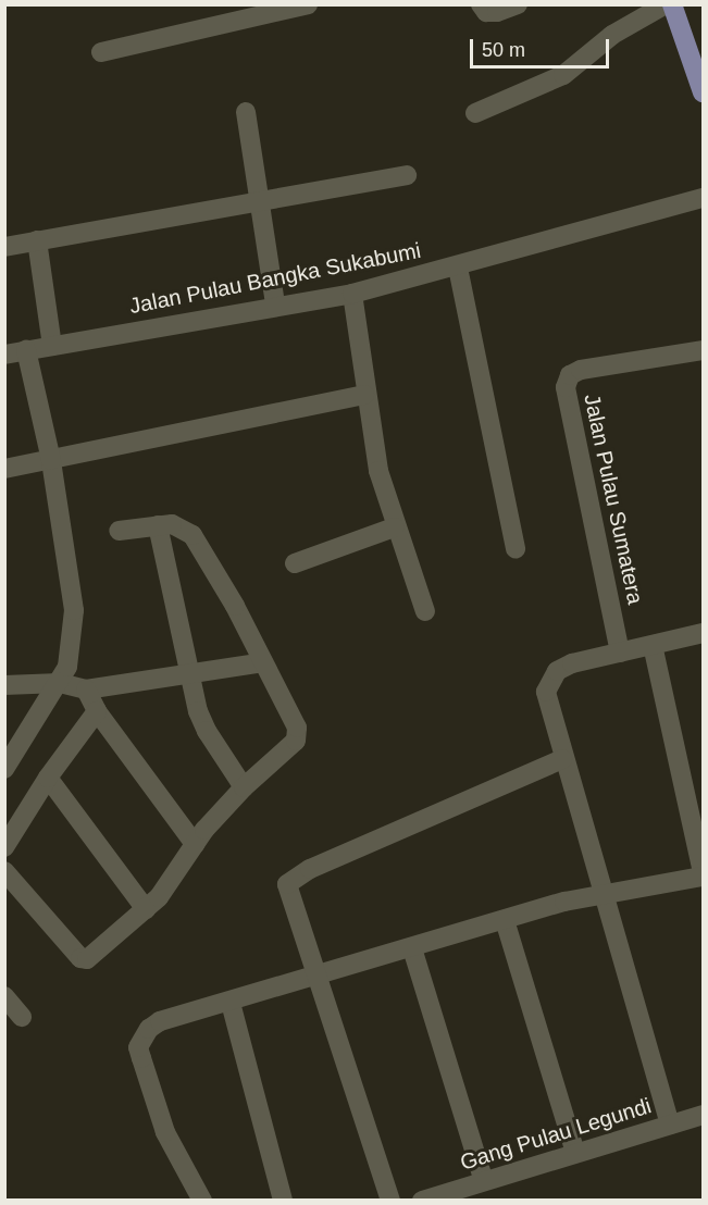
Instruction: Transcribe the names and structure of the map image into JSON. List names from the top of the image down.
{
  "streets": {
    "street": ["Jalan Pulau Bangka Sukabumi", "Jalan Pulau Sumatera", "Gang Pulau Legundi"]
  },
  "scale_bar": "50 m"
}
